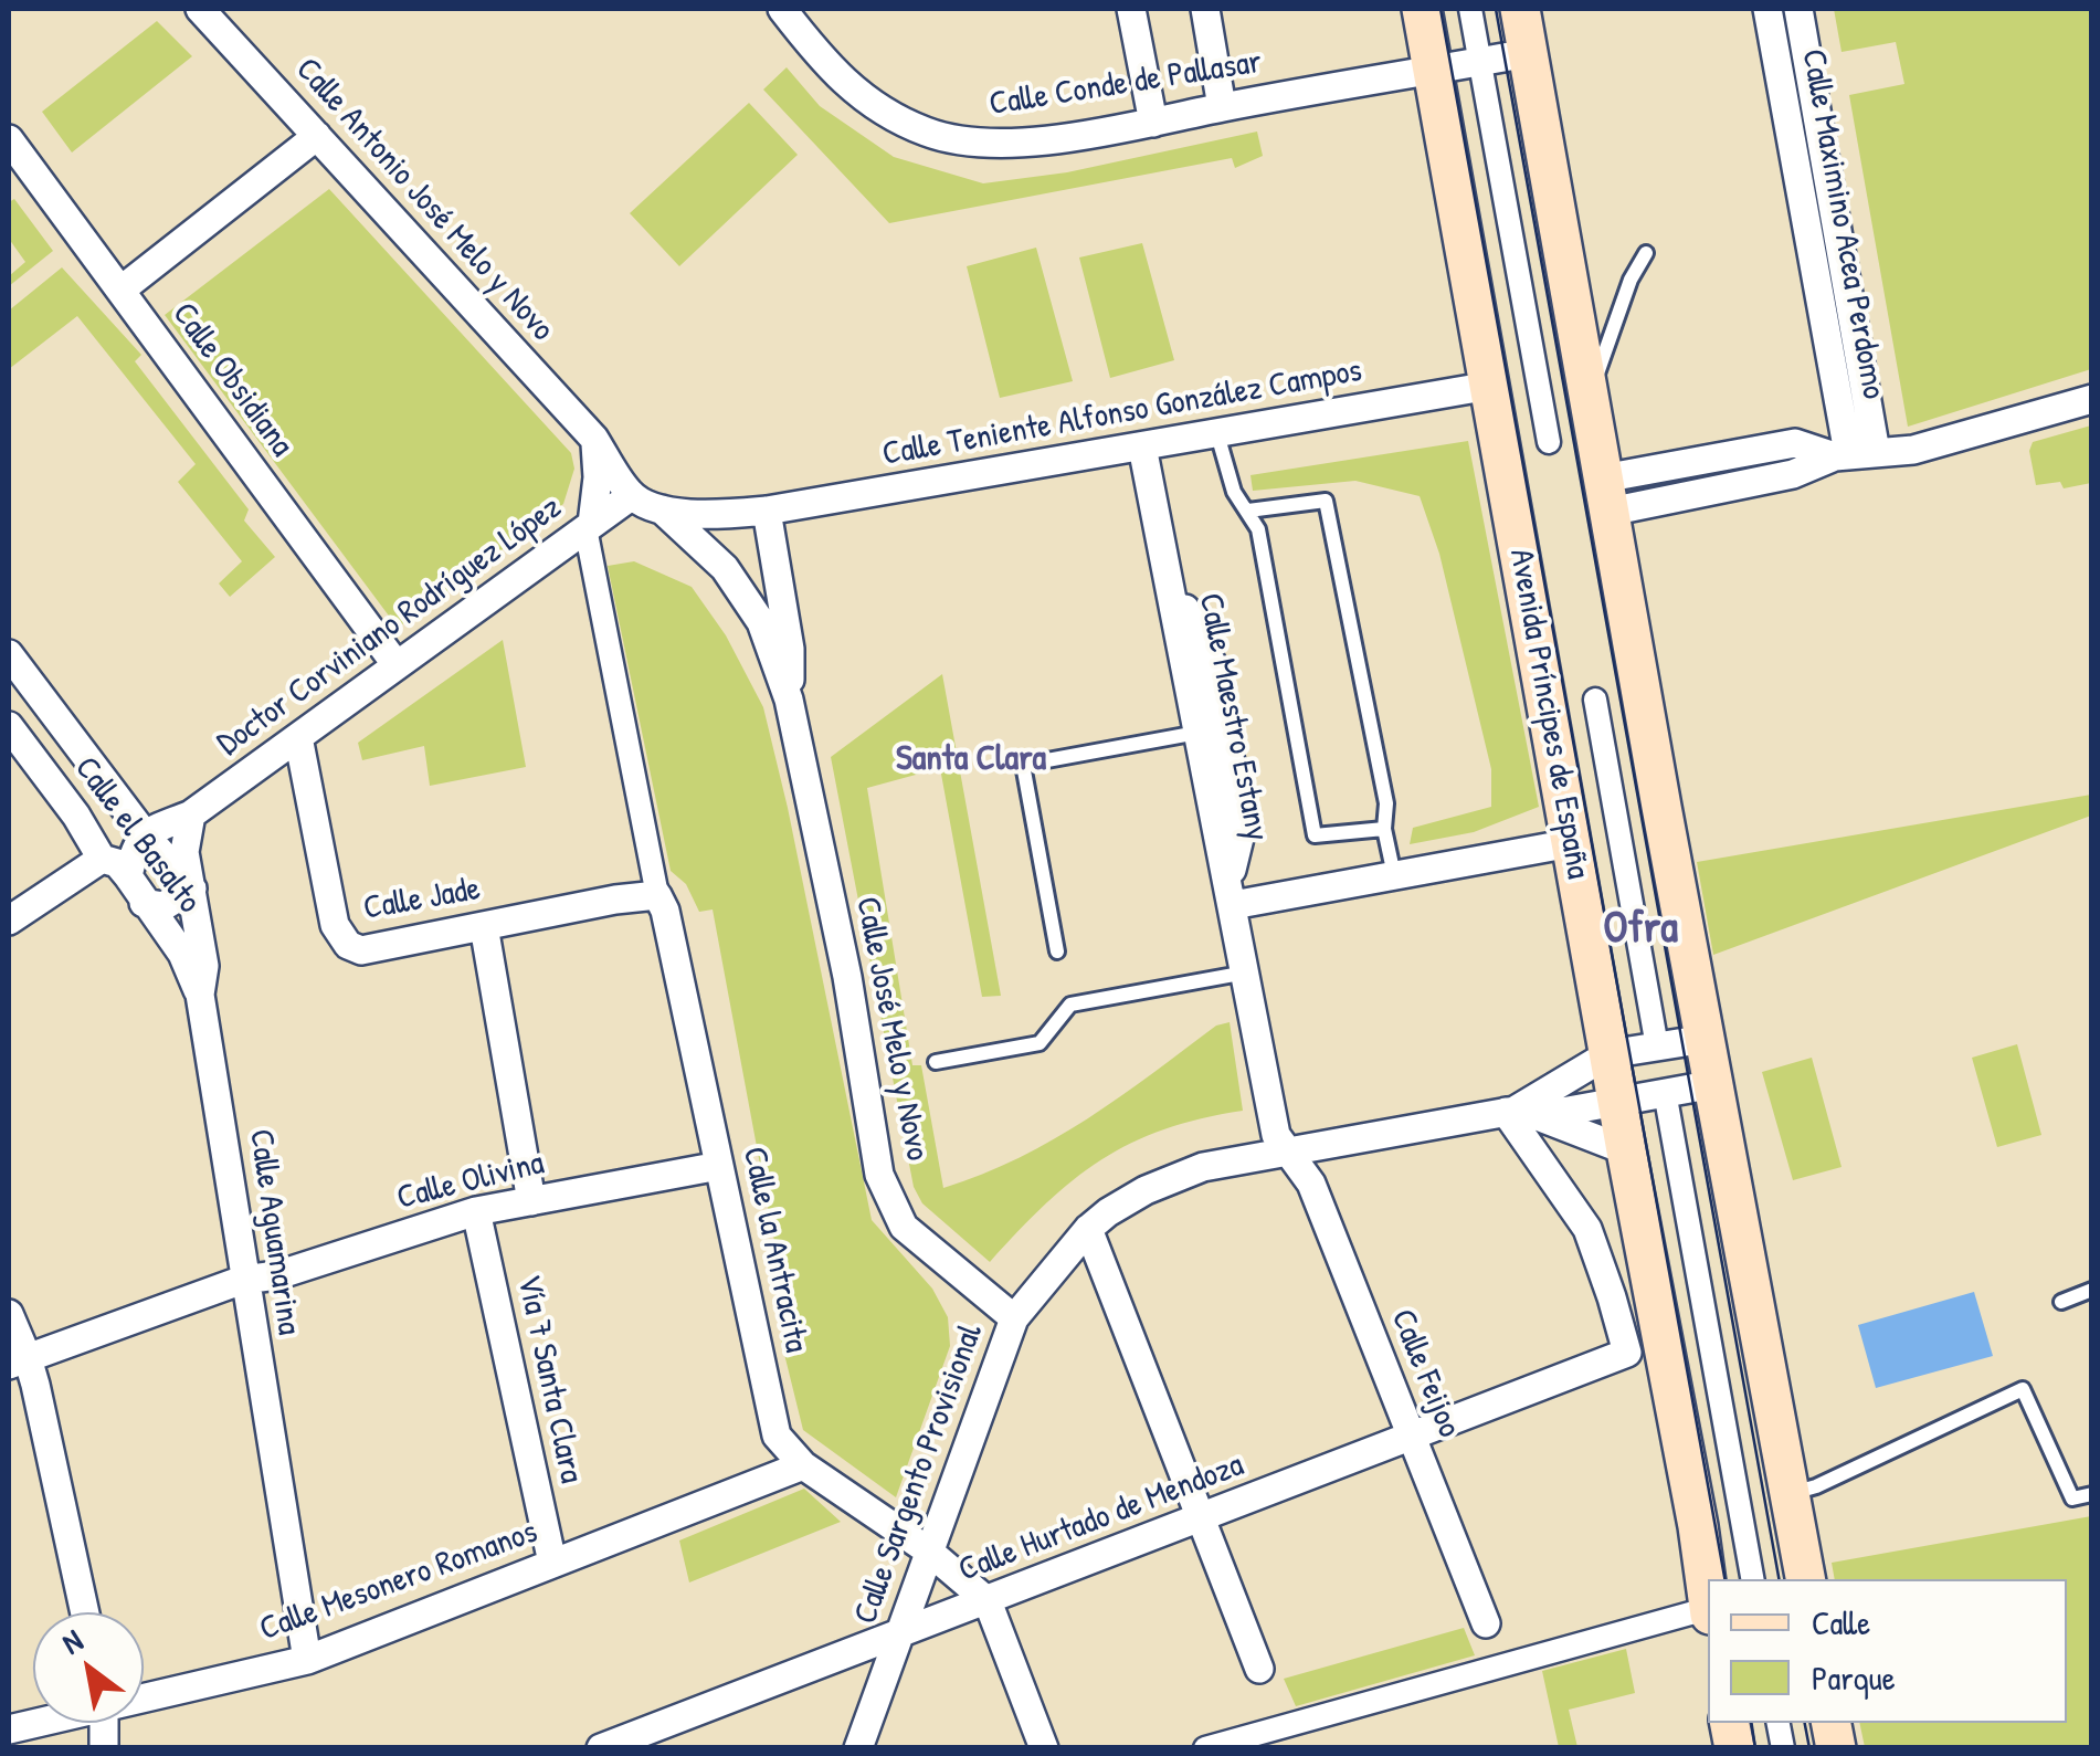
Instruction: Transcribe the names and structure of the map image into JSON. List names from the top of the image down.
{
  "streets": {
    "main road": ["Avenida Príncipes de España"],
    "street": [
      "Calle Conde de Pallasar",
      "Calle Antonio José Melo y Novo",
      "Calle Maximino Acea Perdomo",
      "Calle Obsidiana",
      "Calle Teniente Alfonso González Campos",
      "Doctor Corviniano Rodríguez López",
      "Calle Maestro Estany",
      "Calle el Basalto",
      "Calle Jade",
      "Calle José Melo y Novo",
      "Calle Olivina",
      "Calle Aguamarina",
      "Calle la Antracita",
      "Calle Feijoo",
      "Vía 7 Santa Clara",
      "Calle Sargento Provisional",
      "Calle Hurtado de Mendoza",
      "Calle Mesonero Romanos"
    ]
  },
  "crossings": [
    ["Calle Conde de Pallasar", "Avenida Príncipes de España"],
    ["Calle Antonio José Melo y Novo", "Doctor Corviniano Rodríguez López"],
    ["Calle Obsidiana", "Doctor Corviniano Rodríguez López"],
    ["Calle Teniente Alfonso González Campos", "Avenida Príncipes de España"],
    ["Calle Teniente Alfonso González Campos", "Calle Maestro Estany"],
    ["Doctor Corviniano Rodríguez López", "Calle Jade"],
    ["Doctor Corviniano Rodríguez López", "Calle Aguamarina"],
    ["Avenida Príncipes de España", "Calle Sargento Provisional"],
    ["Calle Maestro Estany", "Calle Feijoo"],
    ["Calle Maestro Estany", "Calle Sargento Provisional"],
    ["Calle el Basalto", "Calle Aguamarina"],
    ["Calle Jade", "Calle la Antracita"],
    ["Calle José Melo y Novo", "Calle Sargento Provisional"],
    ["Calle Olivina", "Calle Aguamarina"],
    ["Calle Olivina", "Calle la Antracita"],
    ["Calle Olivina", "Vía 7 Santa Clara"],
    ["Calle Aguamarina", "Calle Mesonero Romanos"],
    ["Calle la Antracita", "Calle Sargento Provisional"],
    ["Calle la Antracita", "Calle Hurtado de Mendoza"],
    ["Calle la Antracita", "Calle Mesonero Romanos"],
    ["Calle Feijoo", "Calle Sargento Provisional"],
    ["Calle Feijoo", "Calle Hurtado de Mendoza"],
    ["Vía 7 Santa Clara", "Calle Mesonero Romanos"],
    ["Calle Sargento Provisional", "Calle Hurtado de Mendoza"]
  ],
  "districts": ["Santa Clara", "Ofra"],
  "legend": ["Calle", "Parque"],
  "north": "top left"
}
